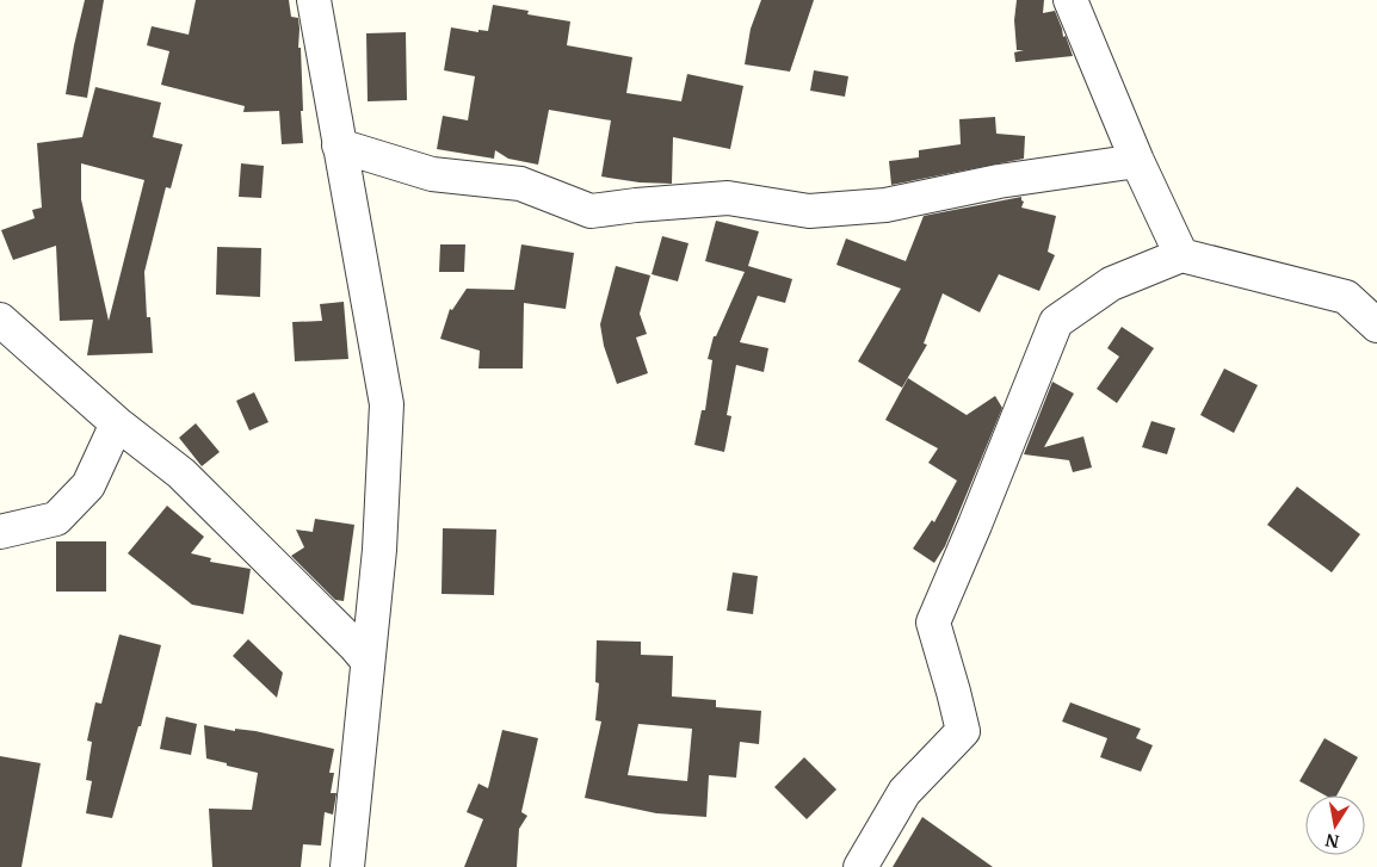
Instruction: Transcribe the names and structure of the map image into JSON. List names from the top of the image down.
{
  "north": "bottom"
}
